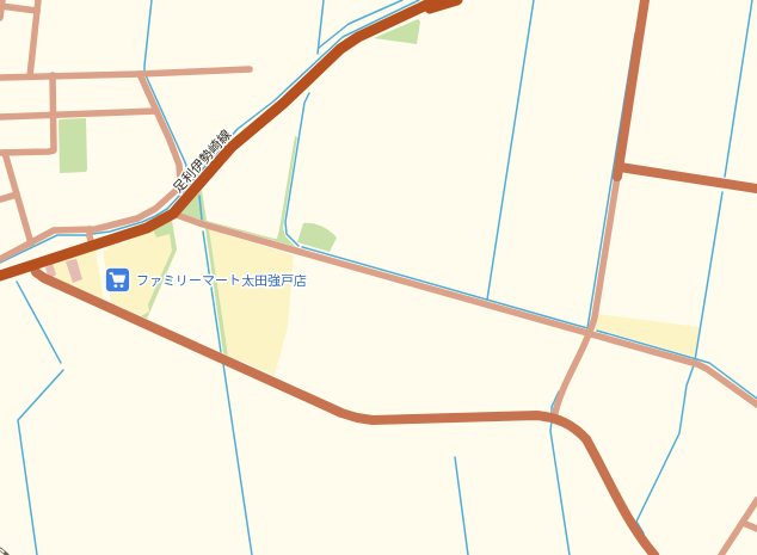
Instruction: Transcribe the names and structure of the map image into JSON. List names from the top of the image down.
{
  "streets": {
    "main road": ["足利伊勢崎線"]
  },
  "places": {
    "supermarket": ["ファミリーマート太田強戸店"]
  }
}
